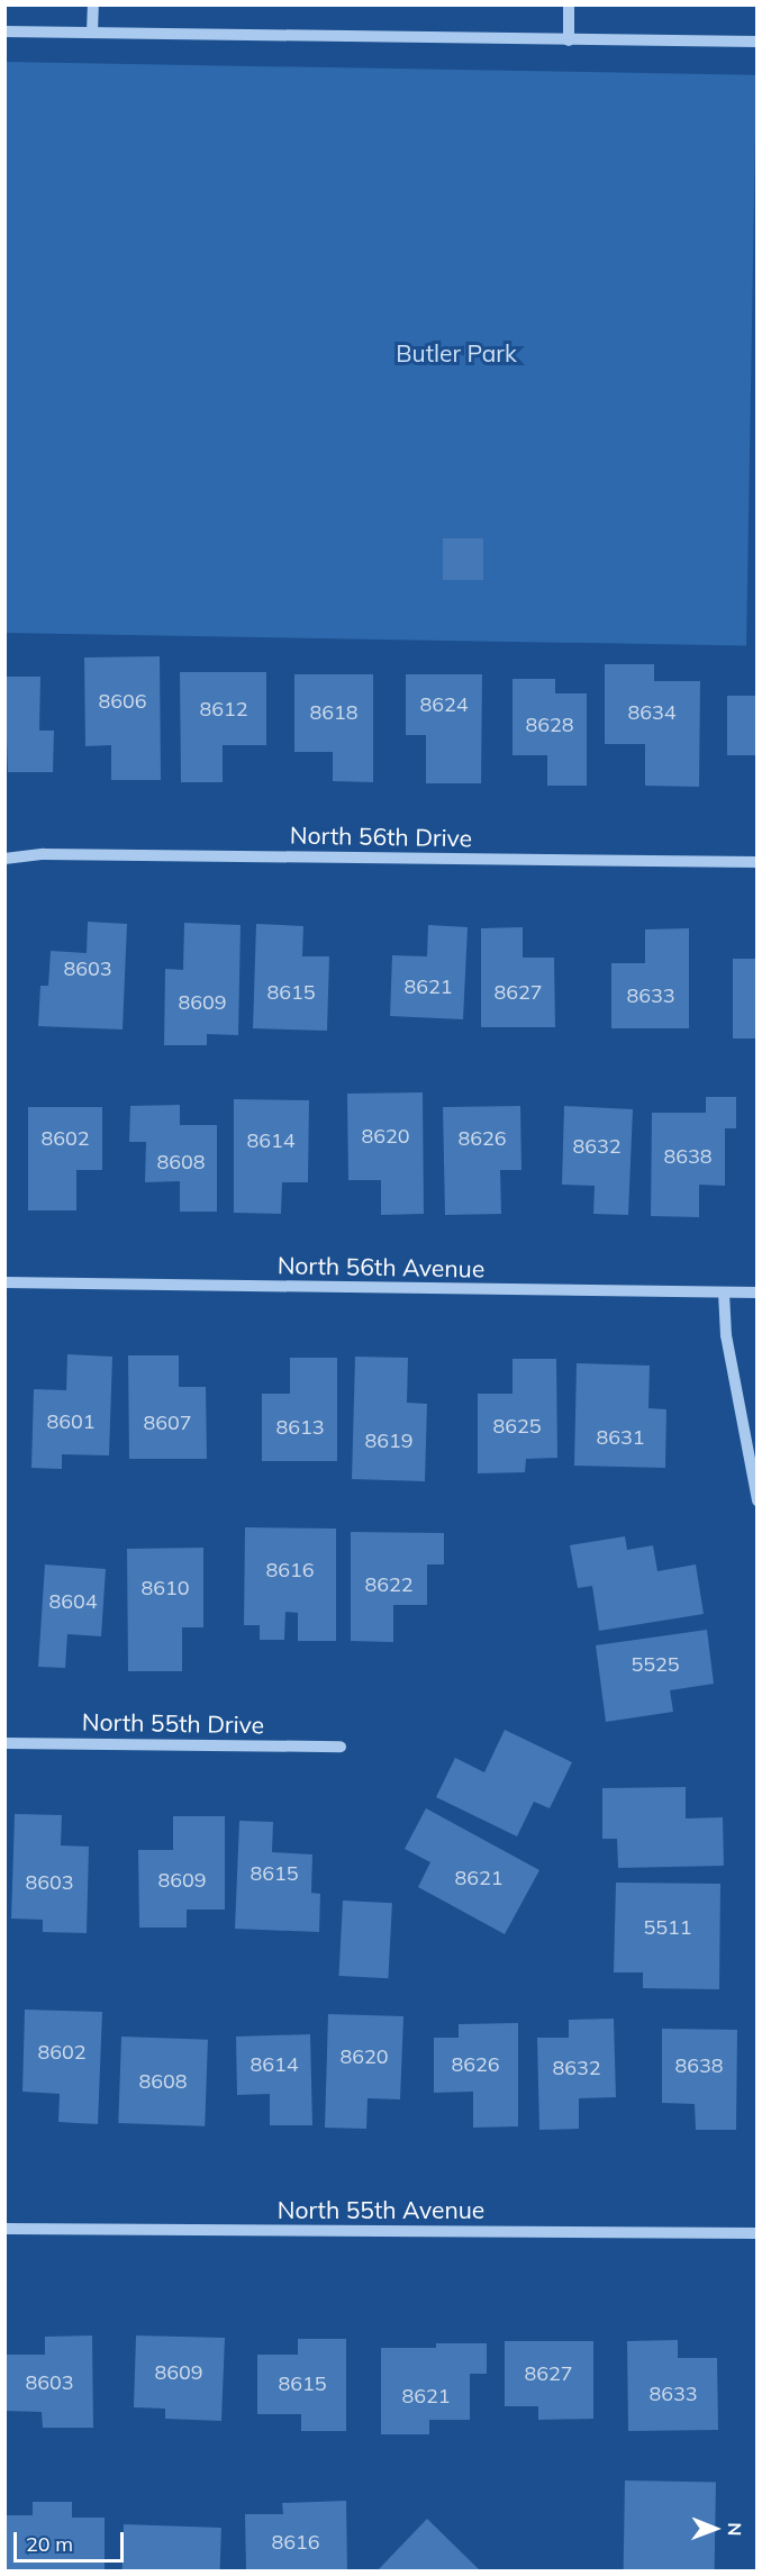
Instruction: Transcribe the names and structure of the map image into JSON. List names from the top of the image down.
{
  "streets": {
    "street": [
      "North 56th Drive",
      "North 56th Avenue",
      "North 55th Drive",
      "North 55th Avenue"
    ]
  },
  "parks": ["Butler Park"],
  "house_numbers": [
    "8606",
    "8624",
    "8612",
    "8618",
    "8634",
    "8628",
    "8603",
    "8621",
    "8615",
    "8627",
    "8633",
    "8609",
    "8620",
    "8602",
    "8626",
    "8614",
    "8632",
    "8638",
    "8608",
    "8601",
    "8607",
    "8625",
    "8613",
    "8631",
    "8619",
    "8616",
    "8622",
    "8610",
    "8604",
    "5525",
    "8615",
    "8621",
    "8609",
    "8603",
    "5511",
    "8602",
    "8620",
    "8614",
    "8626",
    "8638",
    "8632",
    "8608",
    "8609",
    "8627",
    "8603",
    "8615",
    "8633",
    "8621",
    "8616"
  ],
  "scale_bar": "20 m",
  "north": "right"
}
